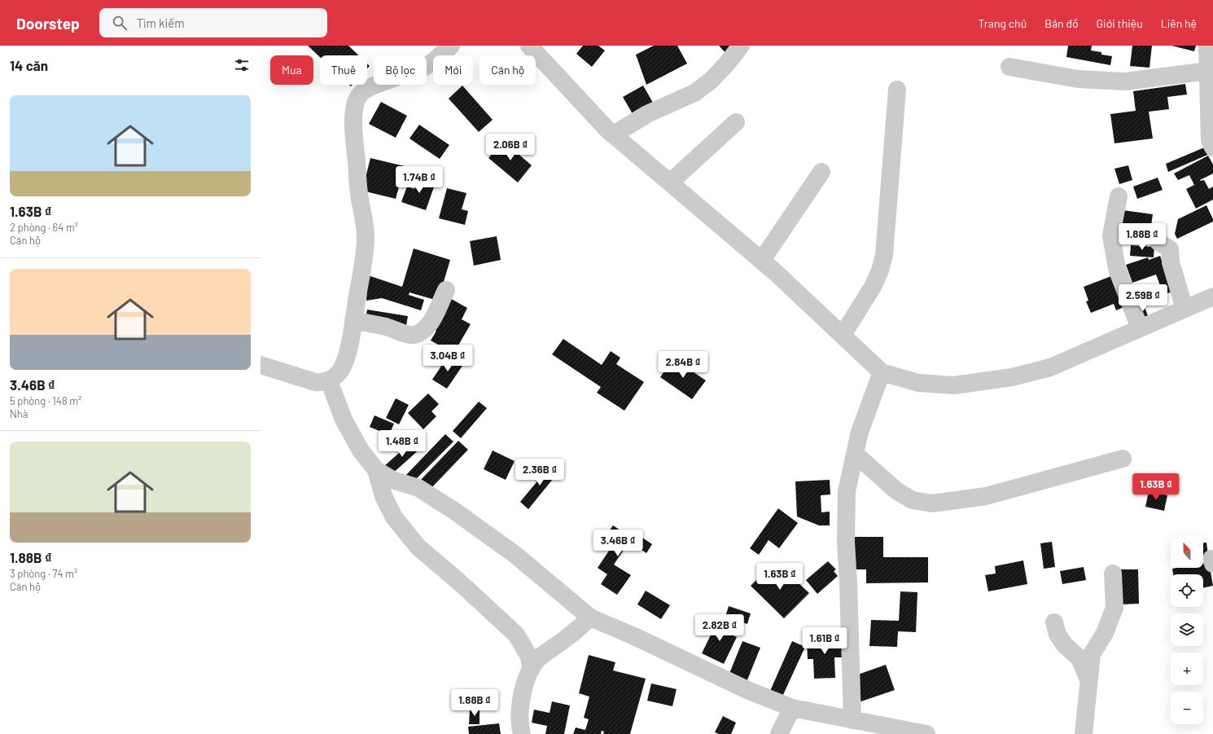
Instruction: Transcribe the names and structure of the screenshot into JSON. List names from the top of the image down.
{
  "north": "top",
  "page": {
    "header": "Doorstep",
    "search": "Tìm kiếm",
    "nav": [
      "Trang chủ",
      "Bản đồ",
      "Giới thiệu",
      "Liên hệ"
    ],
    "heading": "14 căn",
    "chip": [
      "Mua",
      "Thuê",
      "Bộ lọc",
      "Mới",
      "Căn hộ"
    ],
    "list": [
      {
        "name": "1.63B ₫",
        "note": "2 phòng · 64 m² · Căn hộ"
      },
      {
        "name": "3.46B ₫",
        "note": "5 phòng · 148 m² · Nhà"
      },
      {
        "name": "1.88B ₫",
        "note": "3 phòng · 74 m² · Căn hộ"
      }
    ],
    "price": [
      "2.06B ₫",
      "1.74B ₫",
      "1.88B ₫",
      "2.59B ₫",
      "3.04B ₫",
      "2.84B ₫",
      "1.48B ₫",
      "2.36B ₫",
      "1.63B ₫",
      "3.46B ₫",
      "1.63B ₫",
      "2.82B ₫",
      "1.61B ₫",
      "1.88B ₫"
    ],
    "map_buttons": ["+", "−"]
  }
}
